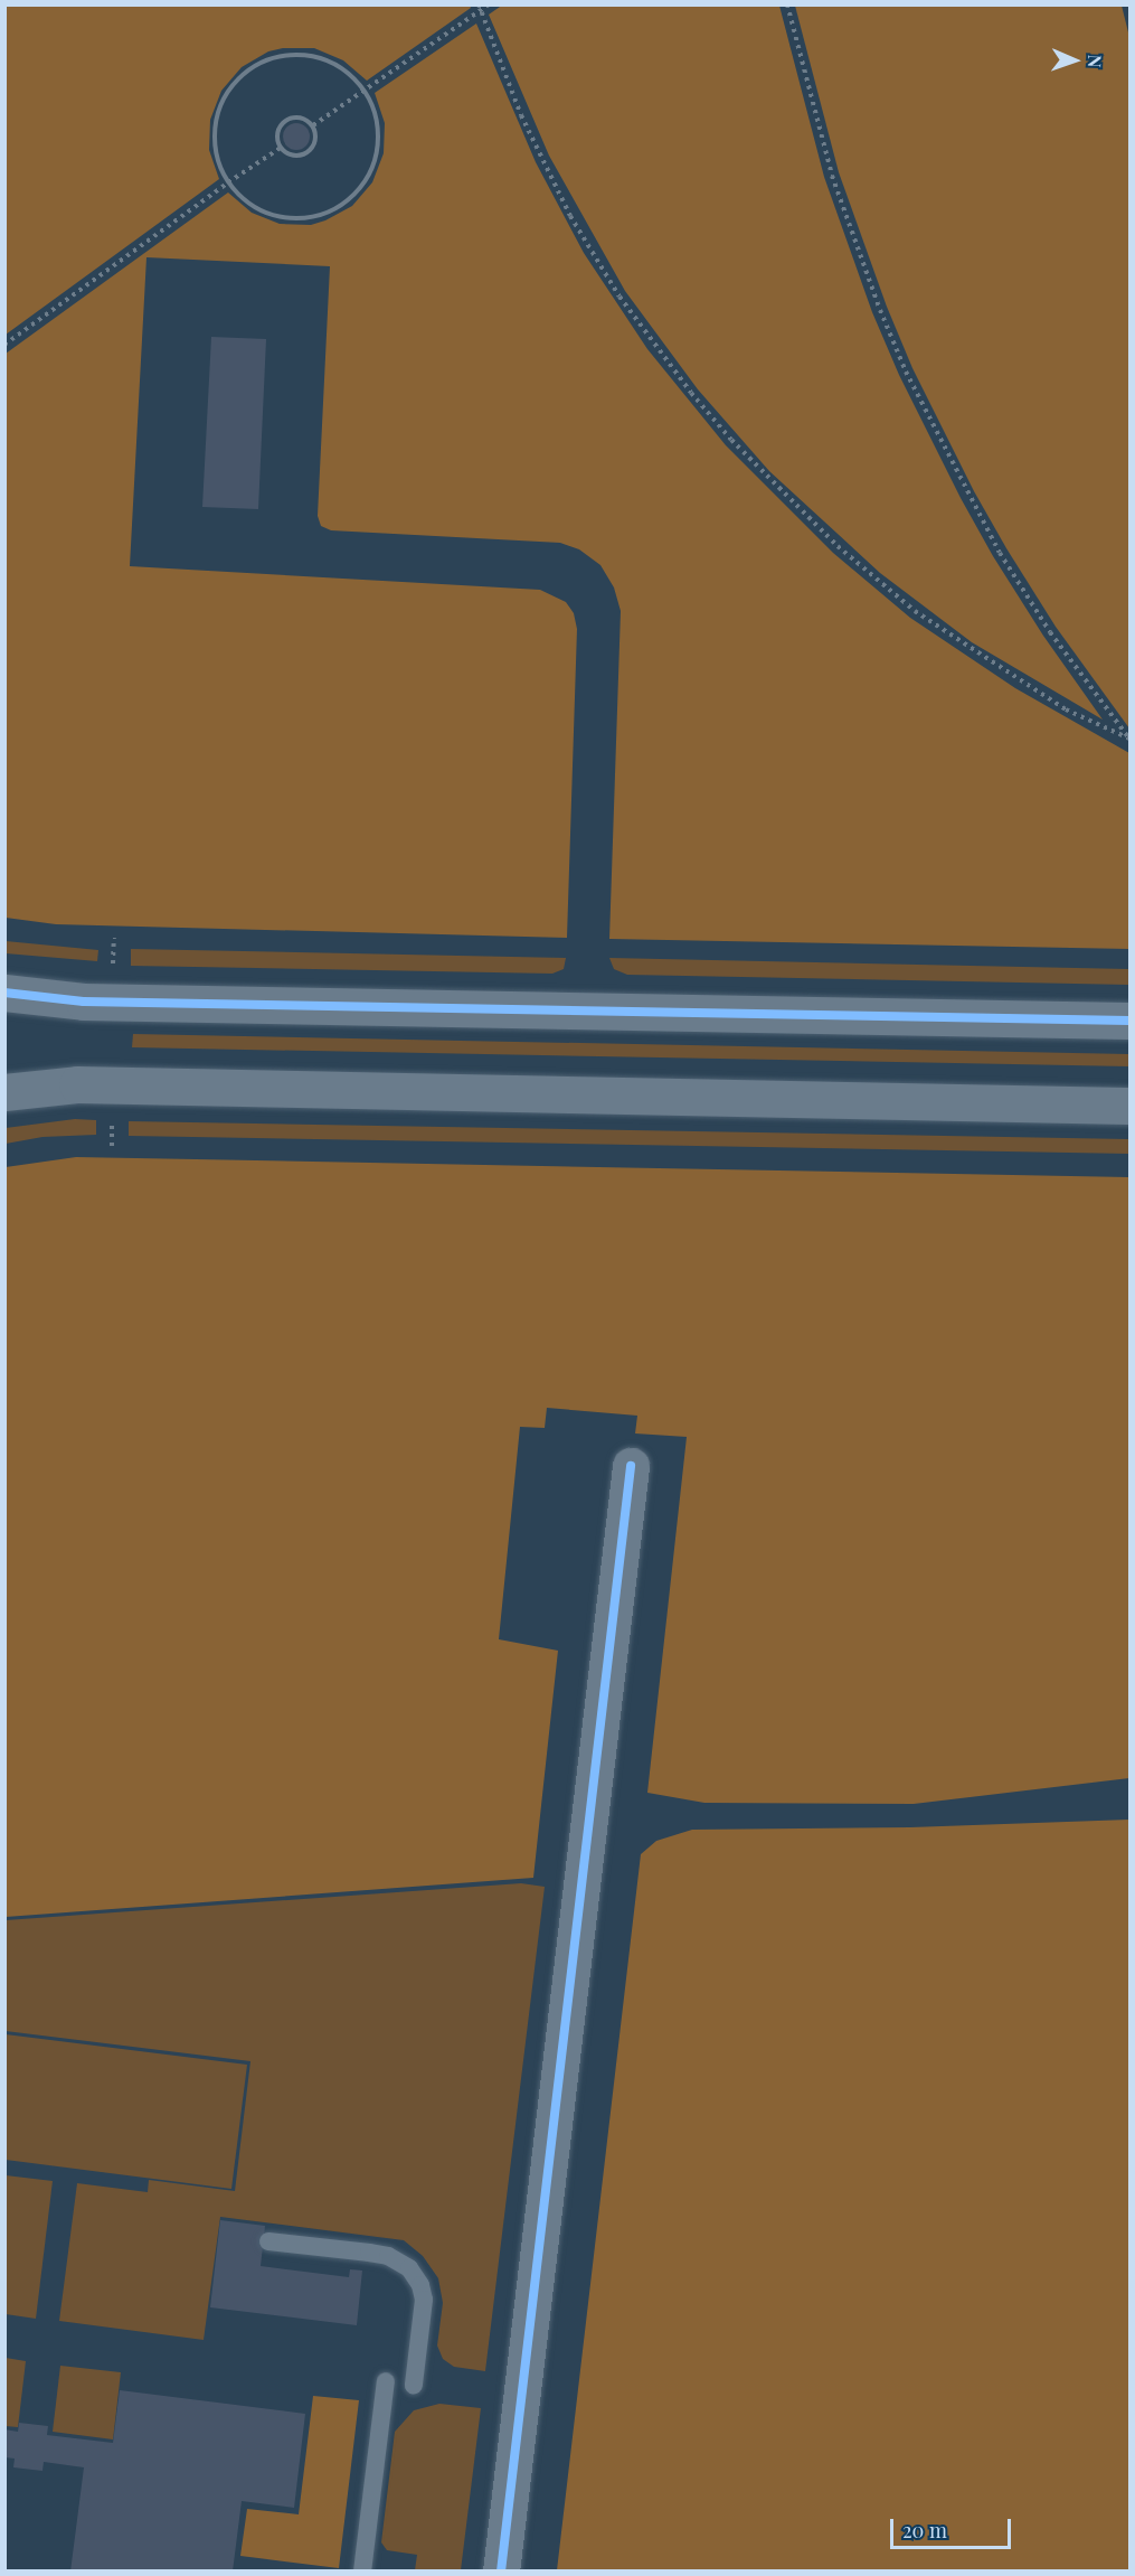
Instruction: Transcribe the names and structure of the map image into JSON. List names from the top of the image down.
{
  "scale_bar": "20 m",
  "north": "right"
}
